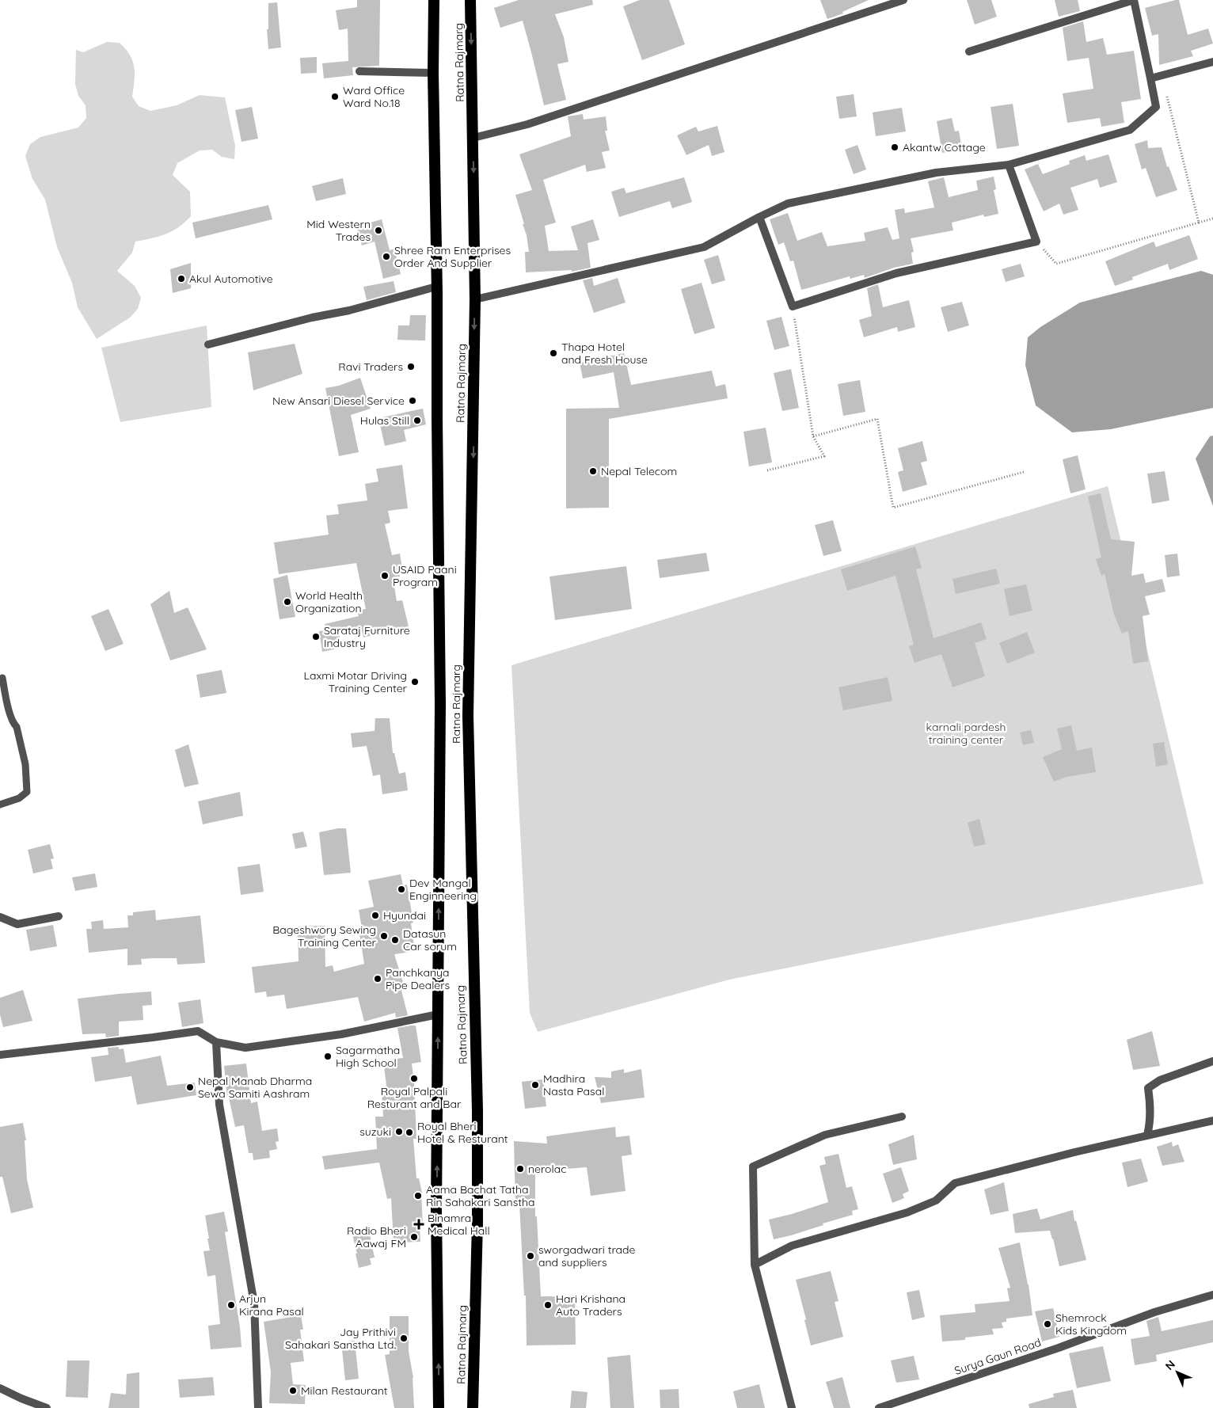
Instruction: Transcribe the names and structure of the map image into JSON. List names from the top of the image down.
{
  "streets": {
    "highway": ["Ratna Rajmarg"],
    "street": ["Surya Gaun Road"]
  },
  "parks": ["karnali pardesh training center"],
  "places": {
    "other": [
      "Ward Office Ward No.18",
      "Akantw Cottage",
      "Mid Western Trades",
      "Shree Ram Enterprises Order And Supplier",
      "Akul Automotive",
      "Thapa Hotel and Fresh House",
      "Ravi Traders",
      "New Ansari Diesel Service",
      "Hulas Still",
      "Nepal Telecom",
      "USAID Paani Program",
      "World Health Organization",
      "Sarataj Furniture Industry",
      "Laxmi Motar Driving Training Center",
      "Dev Mangal Enginneering",
      "Hyundai",
      "Bageshwory Sewing Training Center",
      "Datasun Car sorum",
      "Panchkanya Pipe Dealers",
      "Sagarmatha High School",
      "Royal Palpali Resturant and Bar",
      "Madhira Nasta Pasal",
      "Nepal Manab Dharma Sewa Samiti Aashram",
      "suzuki",
      "Royal Bheri Hotel & Resturant",
      "nerolac",
      "Aama Bachat Tatha Rin Sahakari Sanstha",
      "Radio Bheri Aawaj FM",
      "sworgadwari trade and suppliers",
      "Arjun Kirana Pasal",
      "Hari Krishana Auto Traders",
      "Shemrock Kids Kingdom",
      "Jay Prithivi Sahakari Sanstha Ltd.",
      "Milan Restaurant"
    ],
    "health": ["Binamra Medical Hall"]
  },
  "north": "top left"
}
